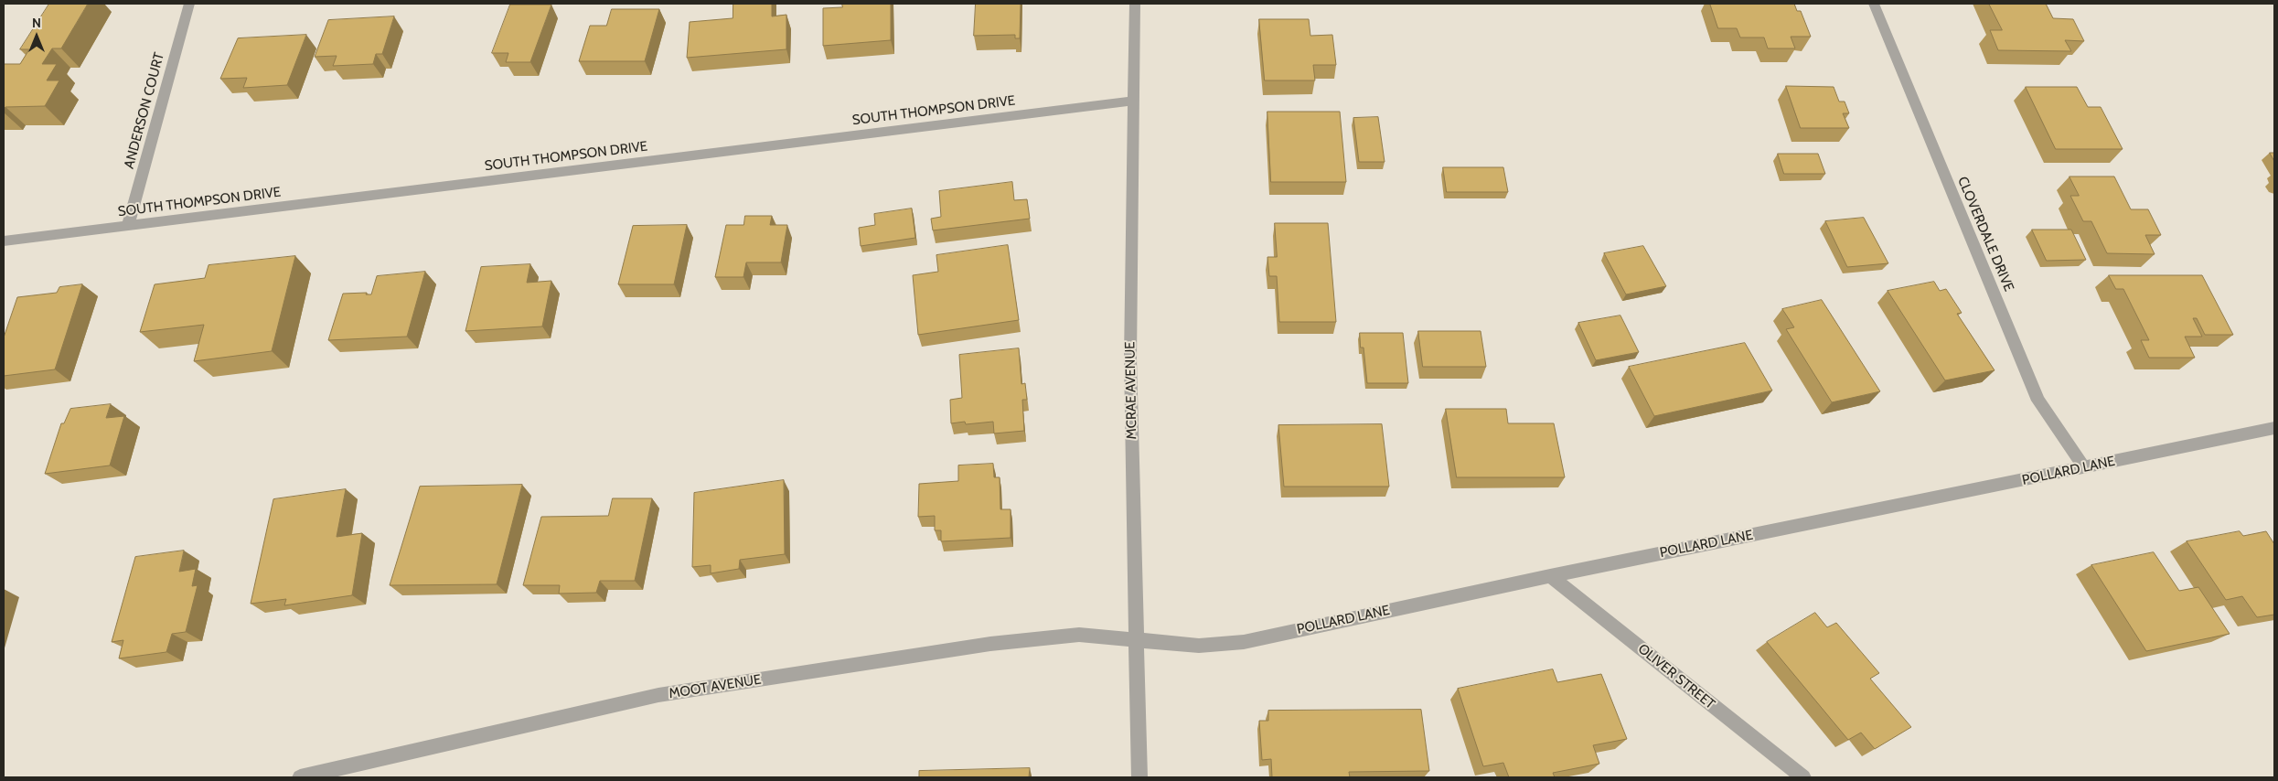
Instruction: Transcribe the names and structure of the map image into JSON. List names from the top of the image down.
{
  "streets": {
    "street": [
      "ANDERSON COURT",
      "SOUTH THOMPSON DRIVE",
      "CLOVERDALE DRIVE",
      "MCRAE AVENUE",
      "POLLARD LANE",
      "OLIVER STREET",
      "MOOT AVENUE"
    ]
  },
  "crossings": [
    ["ANDERSON COURT", "SOUTH THOMPSON DRIVE"],
    ["SOUTH THOMPSON DRIVE", "MCRAE AVENUE"],
    ["CLOVERDALE DRIVE", "POLLARD LANE"],
    ["MCRAE AVENUE", "POLLARD LANE"],
    ["MCRAE AVENUE", "MOOT AVENUE"],
    ["POLLARD LANE", "OLIVER STREET"],
    ["POLLARD LANE", "MOOT AVENUE"]
  ],
  "north": "top"
}
